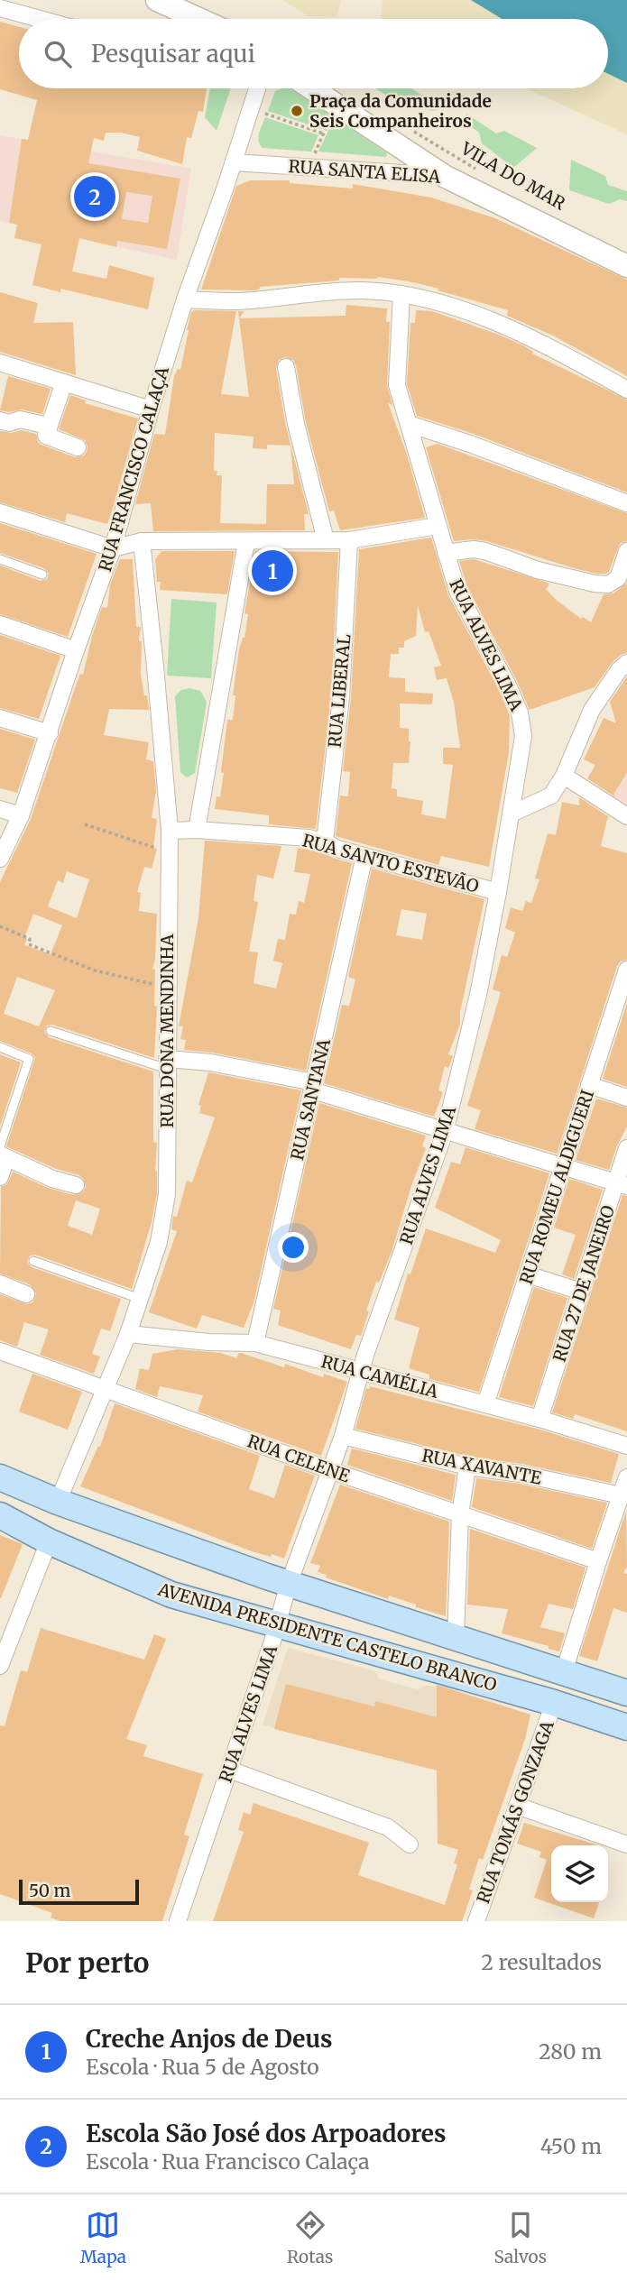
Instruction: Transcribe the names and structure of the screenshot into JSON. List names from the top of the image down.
{
  "streets": {
    "main road": ["RUA SANTA ELISA", "AVENIDA PRESIDENTE CASTELO BRANCO"],
    "street": [
      "RUA FRANCISCO CALAÇA",
      "RUA ALVES LIMA",
      "RUA LIBERAL",
      "RUA SANTO ESTEVÃO",
      "RUA DONA MENDINHA",
      "RUA SANTANA",
      "RUA ROMEU ALDIGUERI",
      "RUA 27 DE JANEIRO",
      "RUA CAMÉLIA",
      "RUA CELENE",
      "RUA XAVANTE",
      "RUA TOMÁS GONZAGA"
    ],
    "path": ["VILA DO MAR"]
  },
  "crossings": [
    ["RUA SANTA ELISA", "RUA FRANCISCO CALAÇA"],
    ["RUA ALVES LIMA", "RUA SANTO ESTEVÃO"],
    ["RUA ALVES LIMA", "RUA CAMÉLIA"],
    ["RUA ALVES LIMA", "RUA CELENE"],
    ["RUA ALVES LIMA", "RUA XAVANTE"],
    ["RUA ALVES LIMA", "AVENIDA PRESIDENTE CASTELO BRANCO"],
    ["RUA LIBERAL", "RUA SANTO ESTEVÃO"],
    ["RUA SANTO ESTEVÃO", "RUA DONA MENDINHA"],
    ["RUA SANTO ESTEVÃO", "RUA SANTANA"],
    ["RUA DONA MENDINHA", "RUA CAMÉLIA"],
    ["RUA DONA MENDINHA", "RUA CELENE"],
    ["RUA DONA MENDINHA", "AVENIDA PRESIDENTE CASTELO BRANCO"],
    ["RUA SANTANA", "RUA CAMÉLIA"],
    ["RUA ROMEU ALDIGUERI", "RUA CAMÉLIA"],
    ["RUA 27 DE JANEIRO", "RUA CAMÉLIA"],
    ["AVENIDA PRESIDENTE CASTELO BRANCO", "RUA TOMÁS GONZAGA"]
  ],
  "places": ["Praça da Comunidade Seis Companheiros"],
  "scale_bar": "50 m",
  "page": {
    "search": "Pesquisar aqui",
    "pins": ["2", "1"],
    "scale": "50 m",
    "heading": ["Por perto", "2 resultados"],
    "list": [
      {
        "mark": "1",
        "name": "Creche Anjos de Deus",
        "note": "Escola · Rua 5 de Agosto",
        "value": "280 m"
      },
      {
        "mark": "2",
        "name": "Escola São José dos Arpoadores",
        "note": "Escola · Rua Francisco Calaça",
        "value": "450 m"
      }
    ],
    "nav": ["Mapa", "Rotas", "Salvos"]
  }
}
